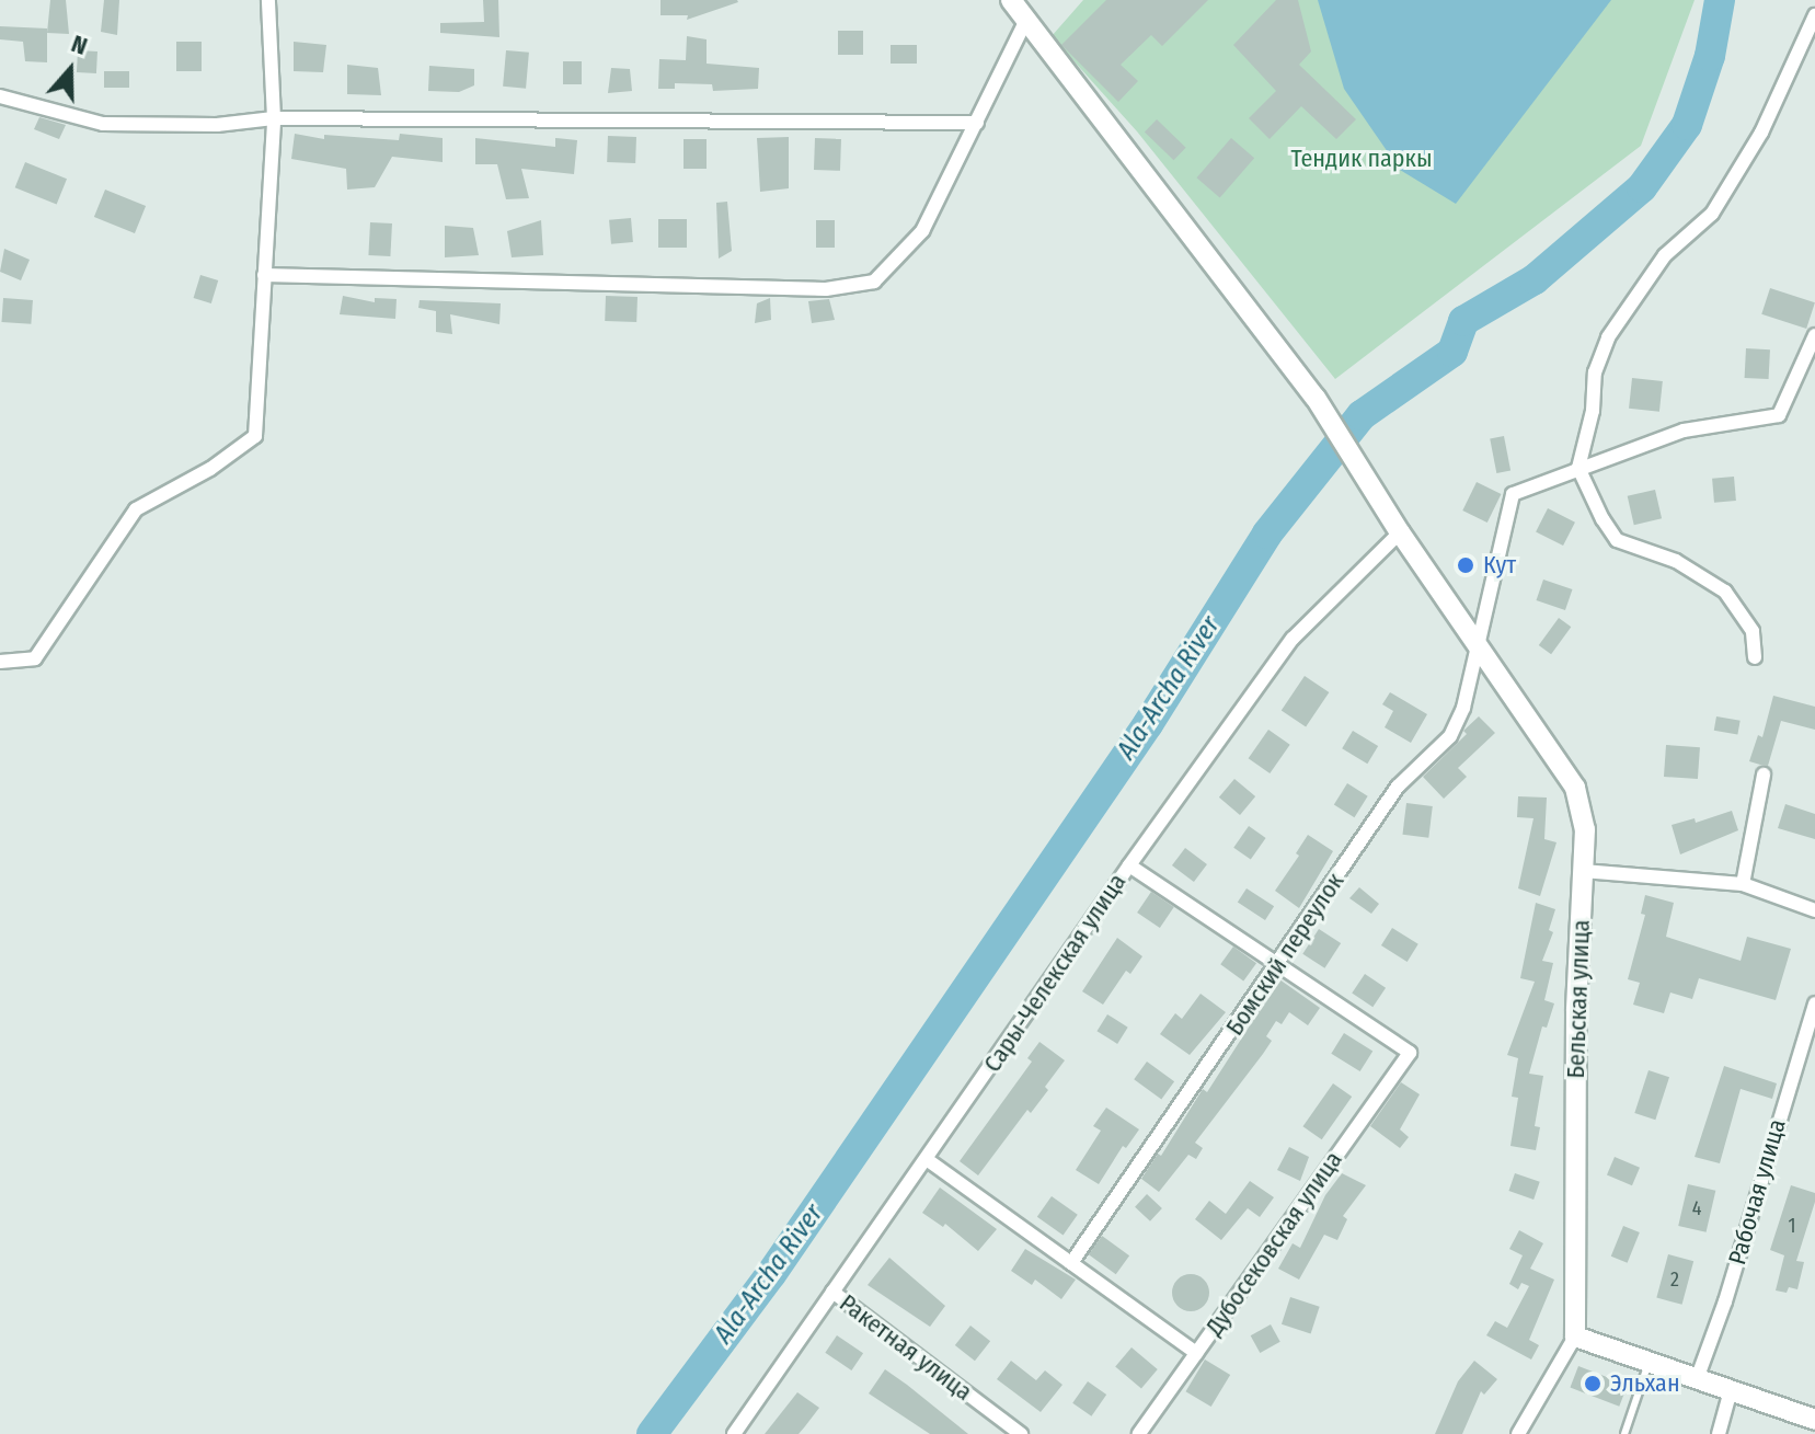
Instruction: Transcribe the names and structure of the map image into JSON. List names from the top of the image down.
{
  "streets": {
    "street": [
      "Бомский переулок",
      "Сары-Челекская улица",
      "Бельская улица",
      "Рабочая улица",
      "Дубосековская улица",
      "Ракетная улица"
    ]
  },
  "crossings": [
    ["Бомский переулок", "Бельская улица"],
    ["Бомский переулок", "Дубосековская улица"],
    ["Сары-Челекская улица", "Бельская улица"],
    ["Сары-Челекская улица", "Ракетная улица"]
  ],
  "water": ["Ala-Archa River"],
  "parks": ["Тендик паркы"],
  "places": ["Кут", "Эльхан"],
  "house_numbers": ["4", "1", "2"],
  "north": "top"
}
